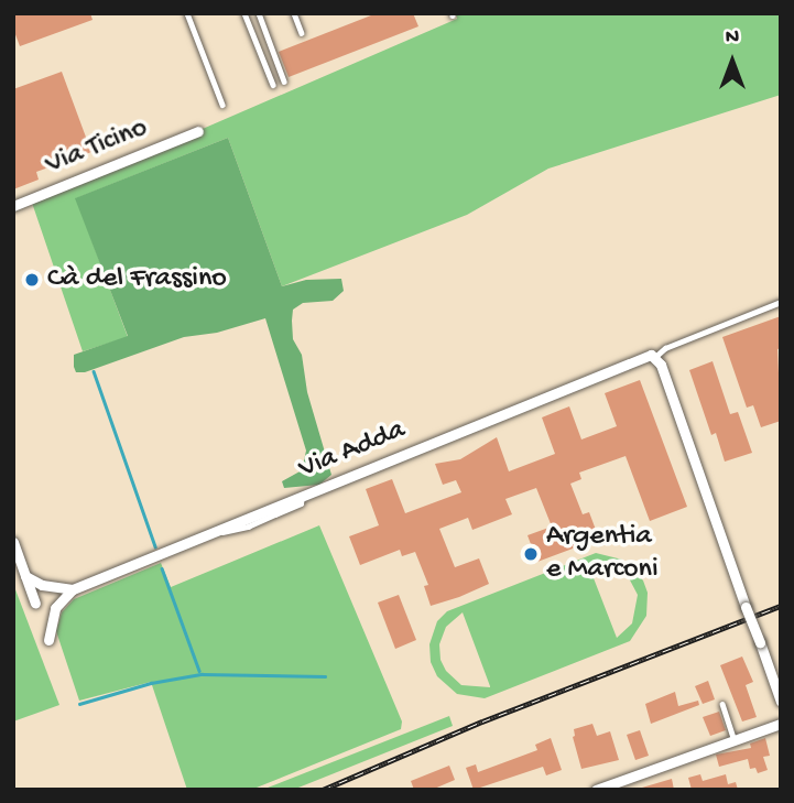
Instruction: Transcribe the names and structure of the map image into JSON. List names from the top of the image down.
{
  "streets": {
    "street": ["Via Ticino", "Via Adda"]
  },
  "places": ["Cà del Frassino", "Argentia e Marconi"],
  "north": "top"
}
